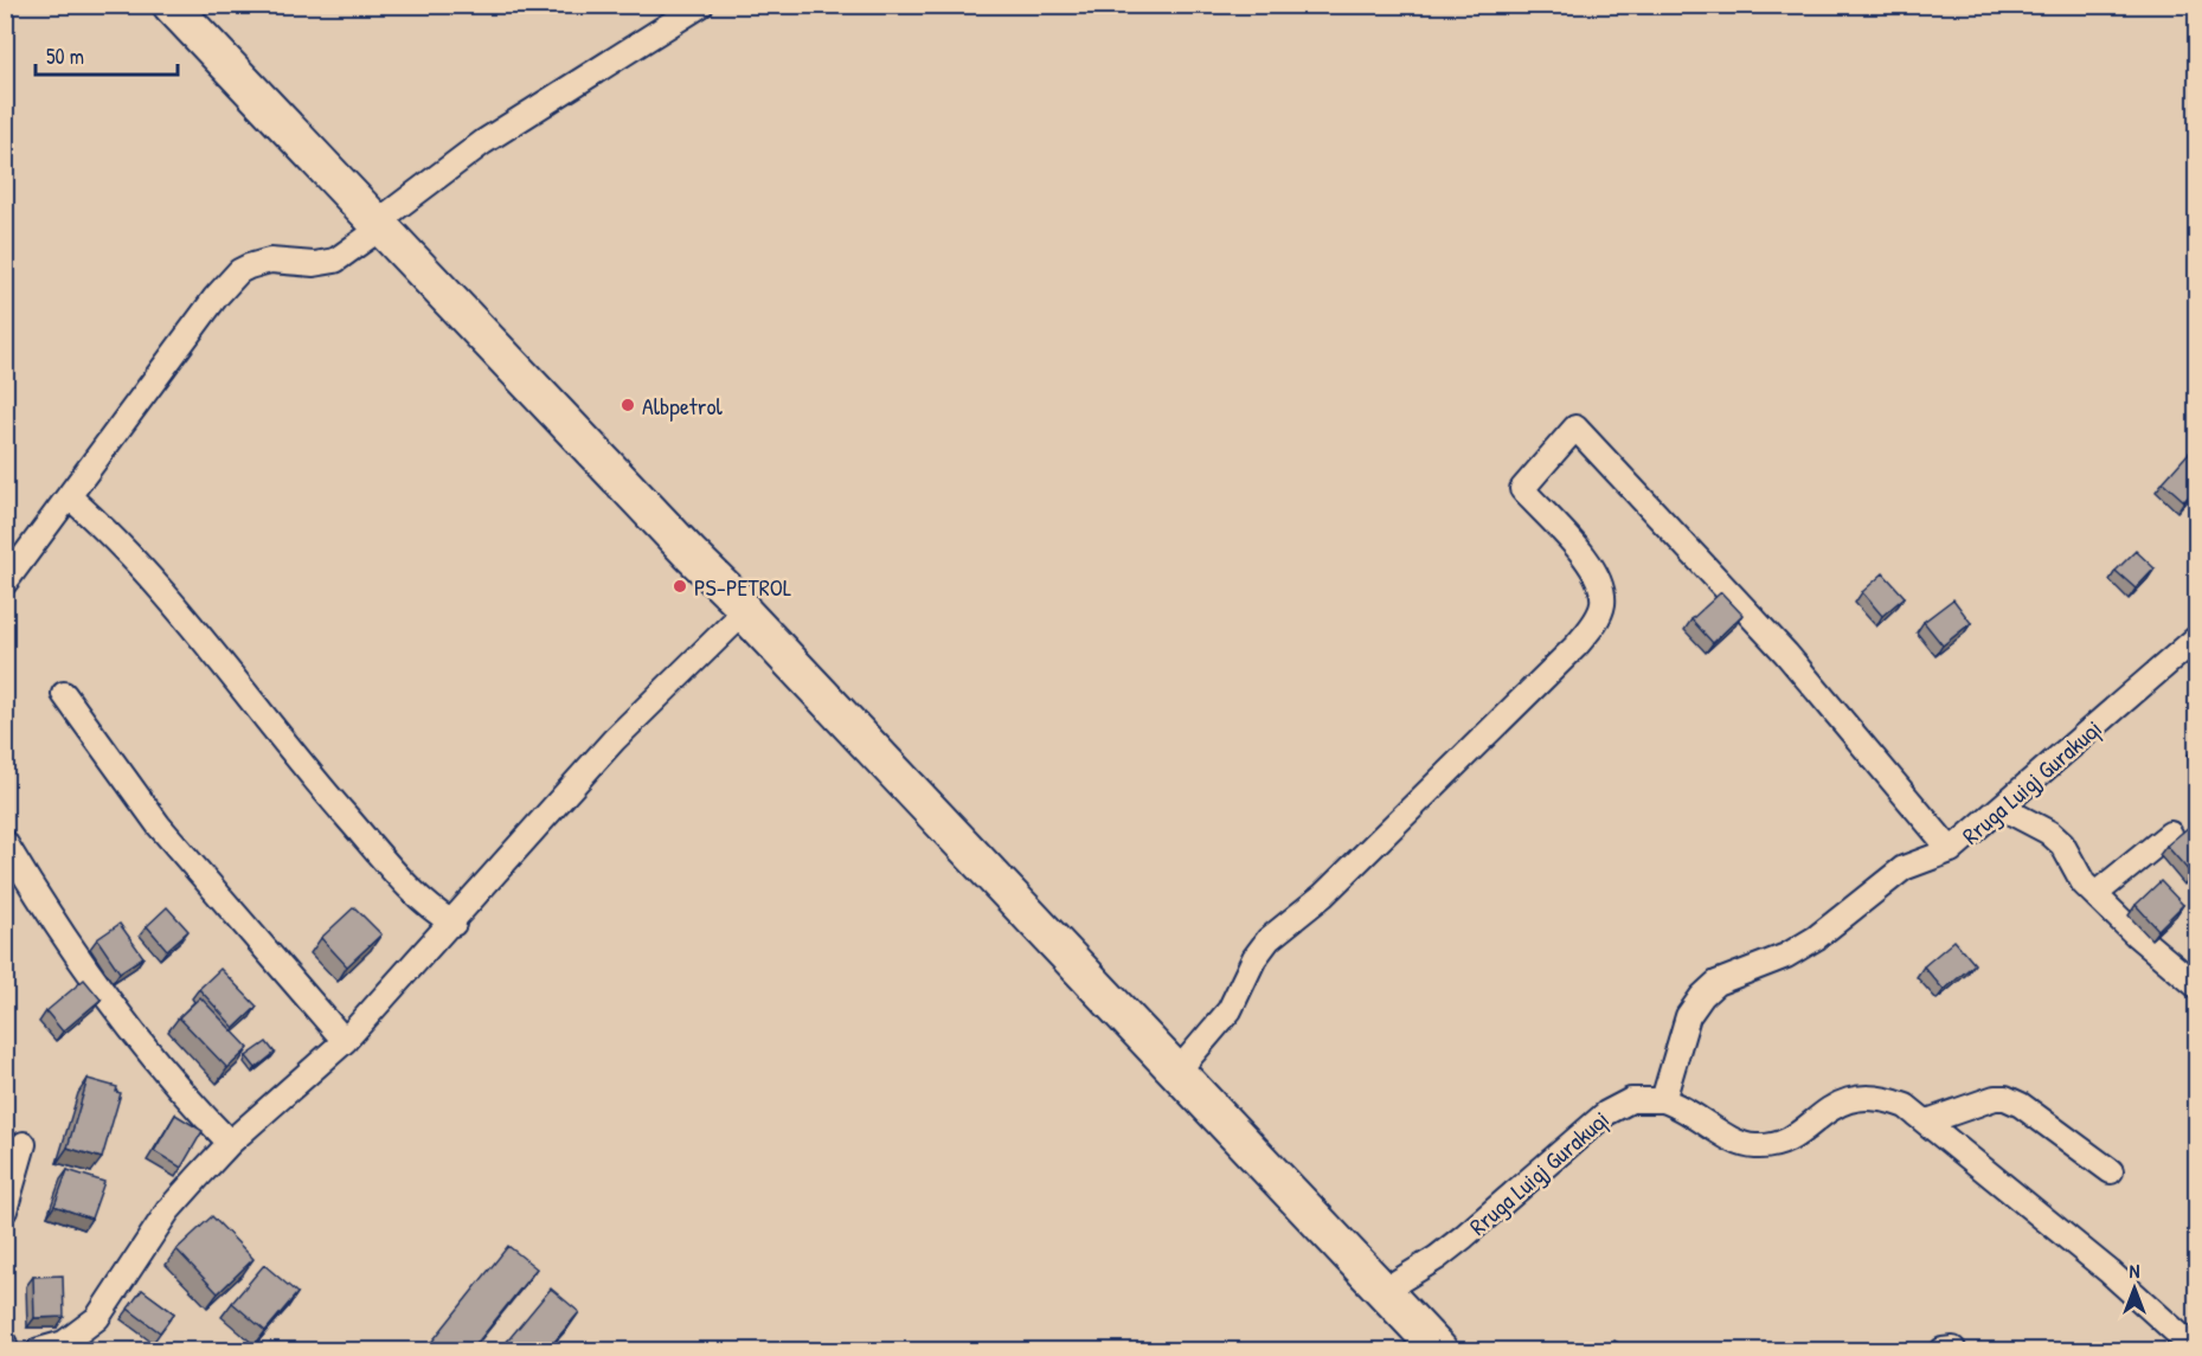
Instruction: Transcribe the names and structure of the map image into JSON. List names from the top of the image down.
{
  "streets": {
    "street": ["Rruga Luigj Gurakuqi"]
  },
  "places": ["Albpetrol", "PS-PETROL"],
  "scale_bar": "50 m",
  "north": "top"
}
